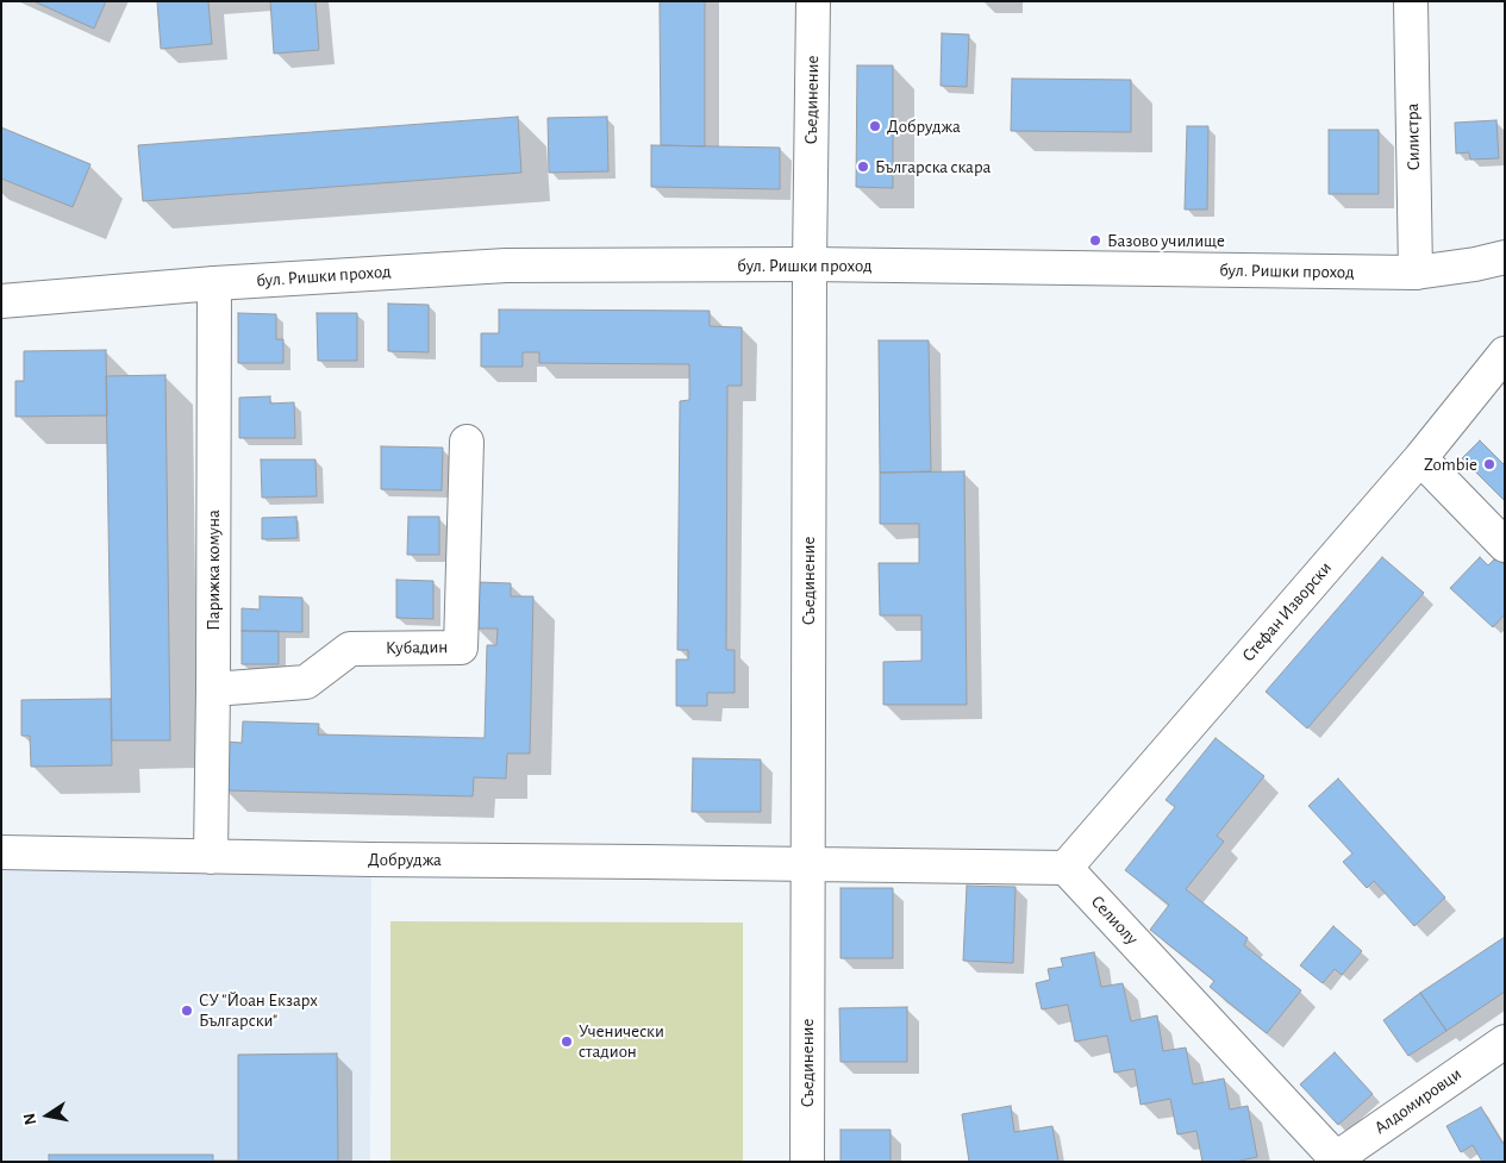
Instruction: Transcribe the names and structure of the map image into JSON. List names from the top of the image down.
{
  "streets": {
    "street": [
      "Съединение",
      "Силистра",
      "бул. Ришки проход",
      "Парижка комуна",
      "Стефан Изворски",
      "Кубадин",
      "Добруджа",
      "Селиолу",
      "Алдомировци"
    ]
  },
  "crossings": [
    ["Съединение", "бул. Ришки проход"],
    ["Съединение", "Добруджа"],
    ["Силистра", "бул. Ришки проход"],
    ["бул. Ришки проход", "Парижка комуна"],
    ["Парижка комуна", "Кубадин"],
    ["Парижка комуна", "Добруджа"],
    ["Стефан Изворски", "Селиолу"],
    ["Селиолу", "Алдомировци"]
  ],
  "places": [
    "Добруджа",
    "Българска скара",
    "Базово училище",
    "Zombie",
    "СУ \"Йоан Екзарх Български\"",
    "Ученически стадион"
  ],
  "north": "left"
}
